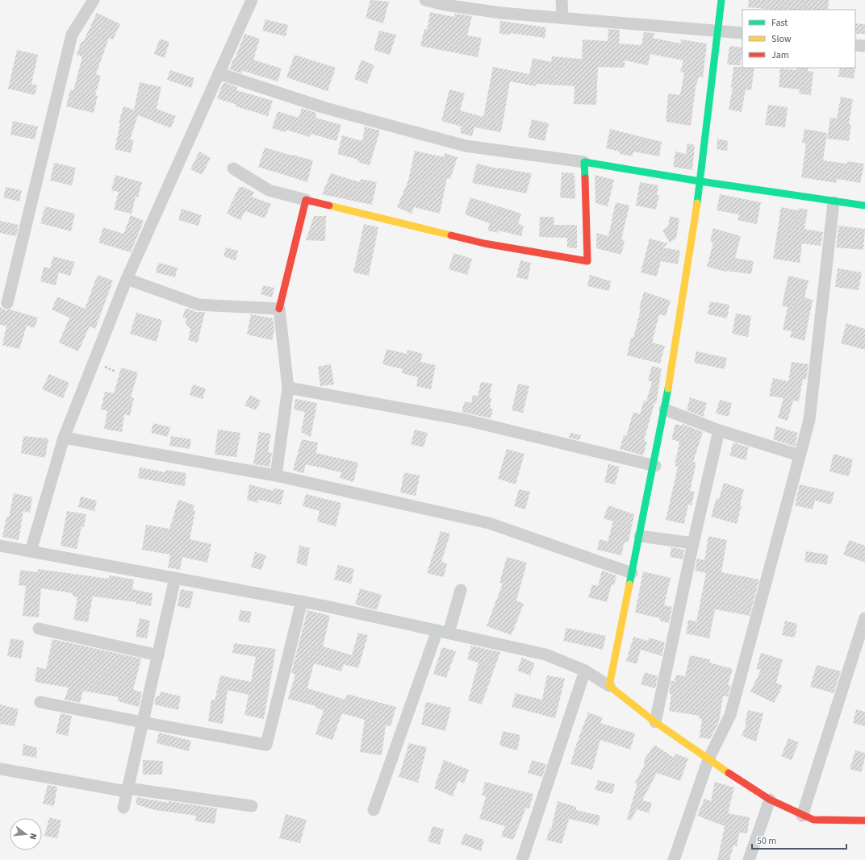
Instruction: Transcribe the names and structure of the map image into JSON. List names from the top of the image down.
{
  "legend": ["Fast", "Slow", "Jam"],
  "scale_bar": "50 m",
  "north": "right"
}
